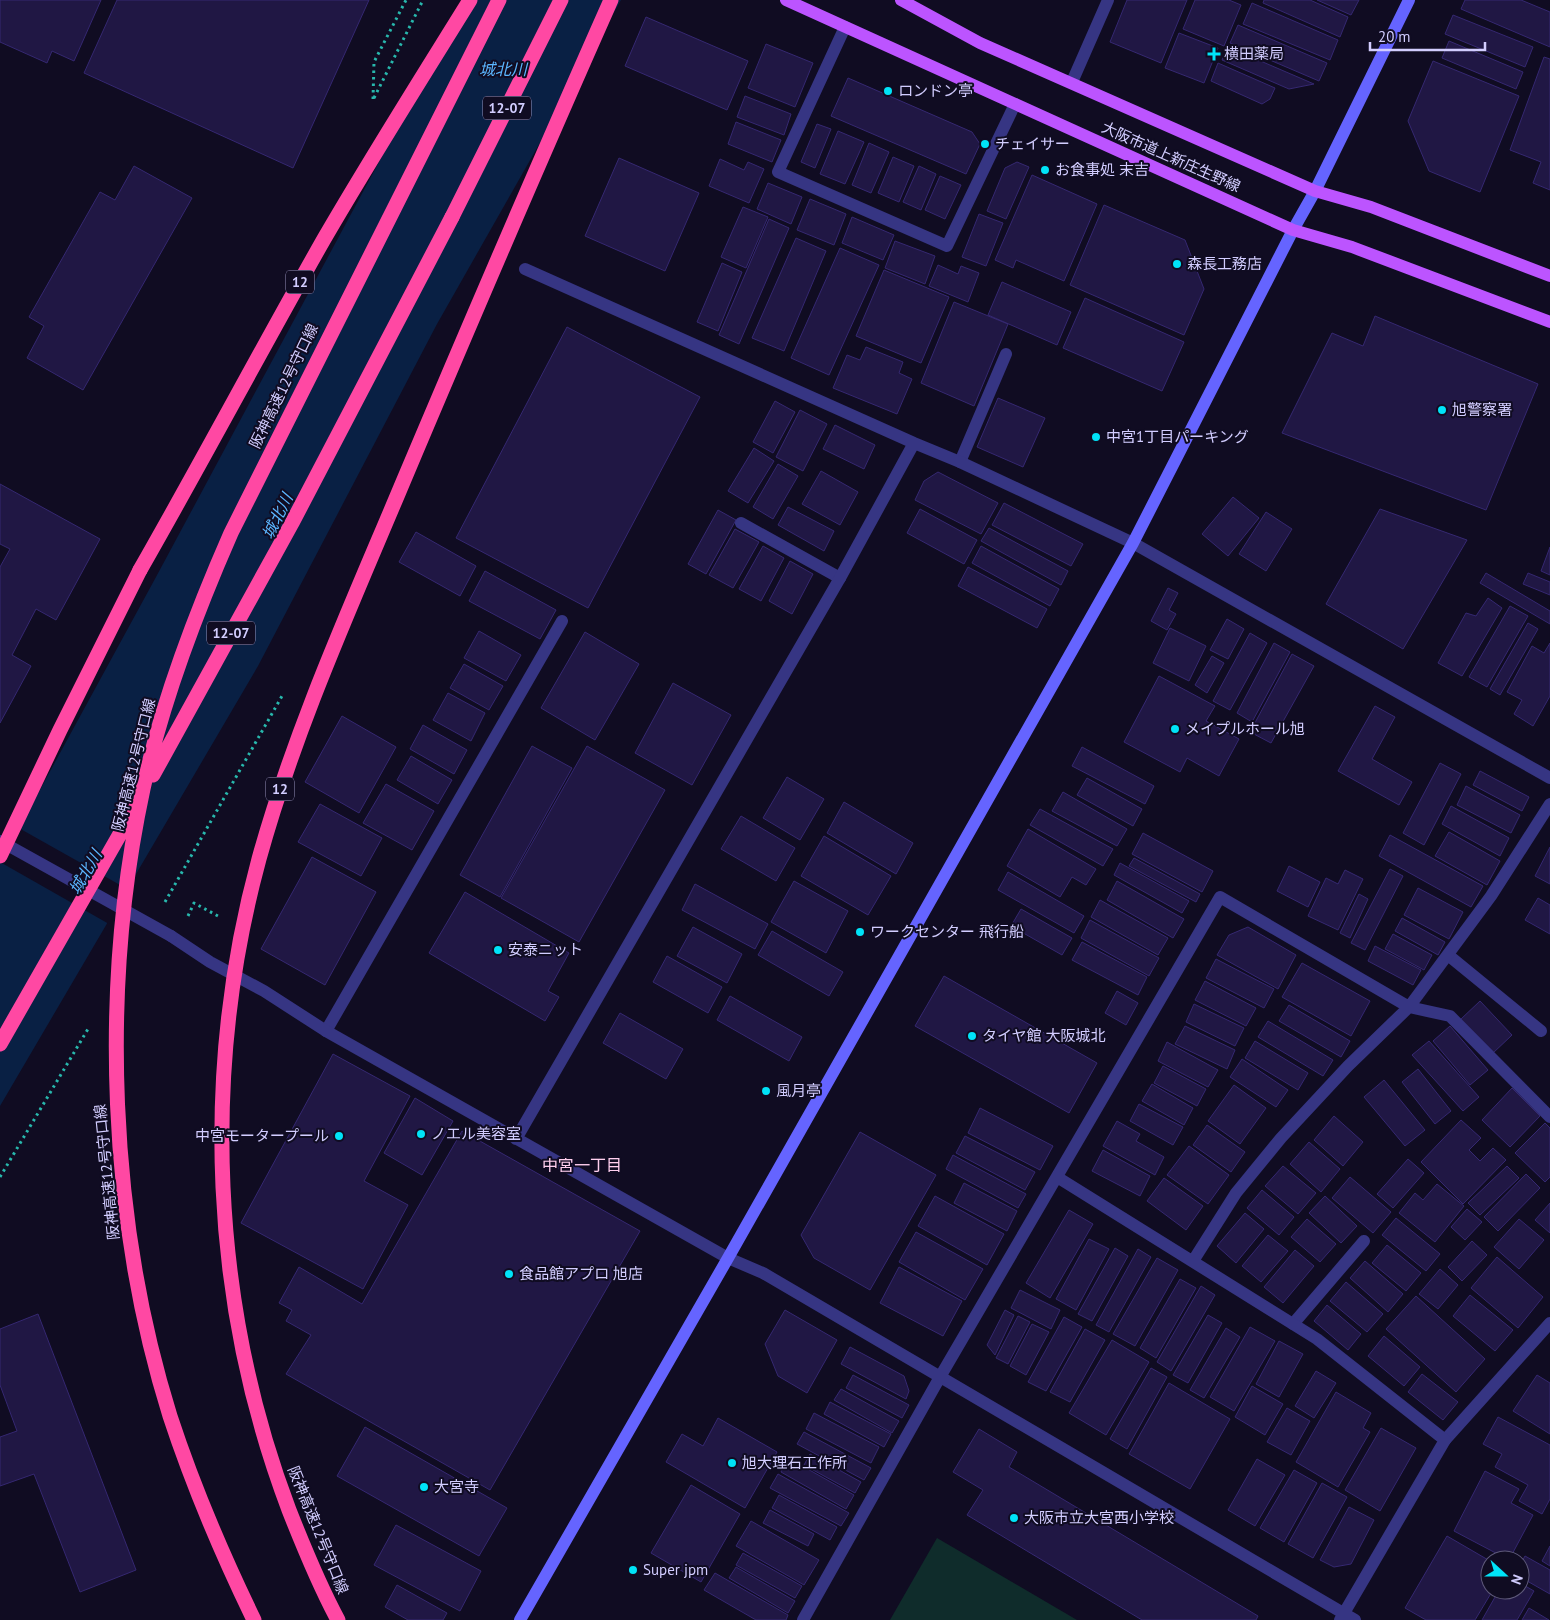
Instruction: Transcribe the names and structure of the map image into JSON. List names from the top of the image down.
{
  "streets": {
    "highway": ["12-07", "12", "阪神高速12号守口線"],
    "main road": ["大阪市道上新庄生野線"]
  },
  "districts": ["中宮一丁目"],
  "water": ["城北川"],
  "places": {
    "health": ["横田薬局"],
    "other": [
      "ロンドン亭",
      "チェイサー",
      "お食事処 末吉",
      "森長工務店",
      "旭警察署",
      "中宮1丁目パーキング",
      "メイプルホール旭",
      "ワークセンター 飛行船",
      "安泰ニット",
      "タイヤ館 大阪城北",
      "風月亭",
      "ノエル美容室",
      "中宮モータープール",
      "食品館アプロ 旭店",
      "旭大理石工作所",
      "大宮寺",
      "大阪市立大宮西小学校",
      "Super jpm"
    ]
  },
  "scale_bar": "20 m",
  "north": "right"
}
